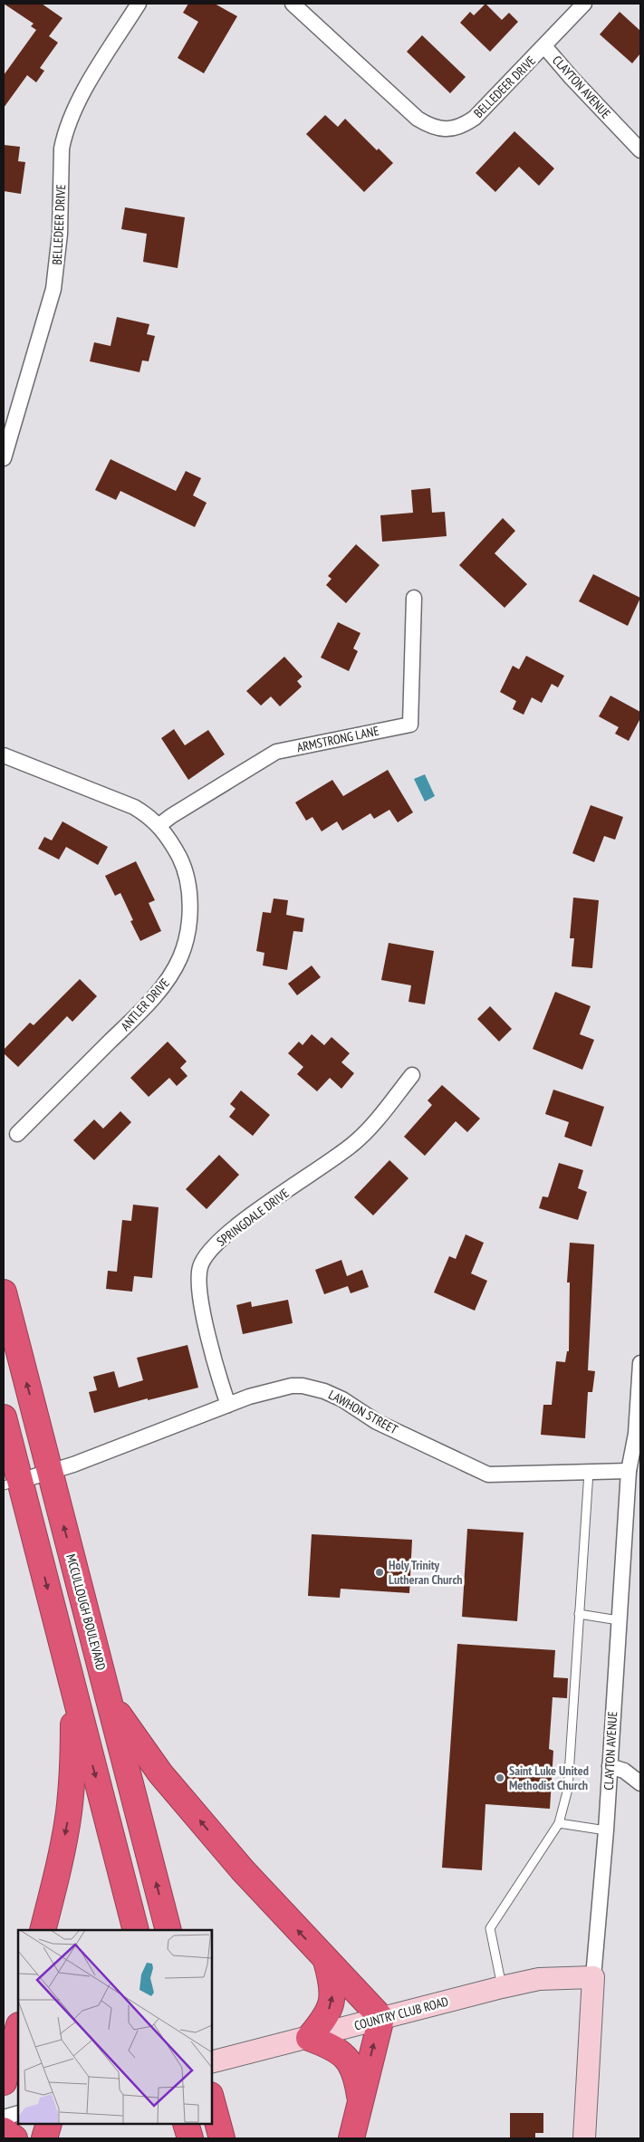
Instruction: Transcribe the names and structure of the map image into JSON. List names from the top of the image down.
{
  "streets": {
    "highway": ["MCCULLOUGH BOULEVARD"],
    "street": [
      "BELLEDEER DRIVE",
      "CLAYTON AVENUE",
      "ARMSTRONG LANE",
      "ANTLER DRIVE",
      "SPRINGDALE DRIVE",
      "LAWHON STREET",
      "COUNTRY CLUB ROAD"
    ]
  },
  "crossings": [
    ["BELLEDEER DRIVE", "CLAYTON AVENUE"],
    ["CLAYTON AVENUE", "LAWHON STREET"],
    ["CLAYTON AVENUE", "COUNTRY CLUB ROAD"],
    ["ARMSTRONG LANE", "ANTLER DRIVE"],
    ["SPRINGDALE DRIVE", "LAWHON STREET"],
    ["LAWHON STREET", "MCCULLOUGH BOULEVARD"]
  ],
  "places": ["Holy Trinity Lutheran Church", "Saint Luke United Methodist Church"]
}
